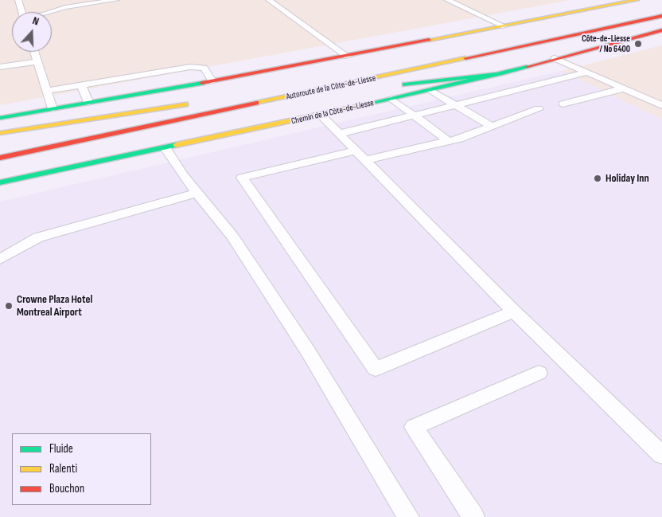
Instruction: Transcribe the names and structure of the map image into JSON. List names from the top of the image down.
{
  "streets": {
    "main road": ["Autoroute de la Côte-de-Liesse", "Chemin de la Côte-de-Liesse"]
  },
  "places": ["Côte-de-Liesse / No 6400", "Holiday Inn", "Crowne Plaza Hotel Montreal Airport"],
  "legend": ["Fluide", "Ralenti", "Bouchon"],
  "north": "top"
}
